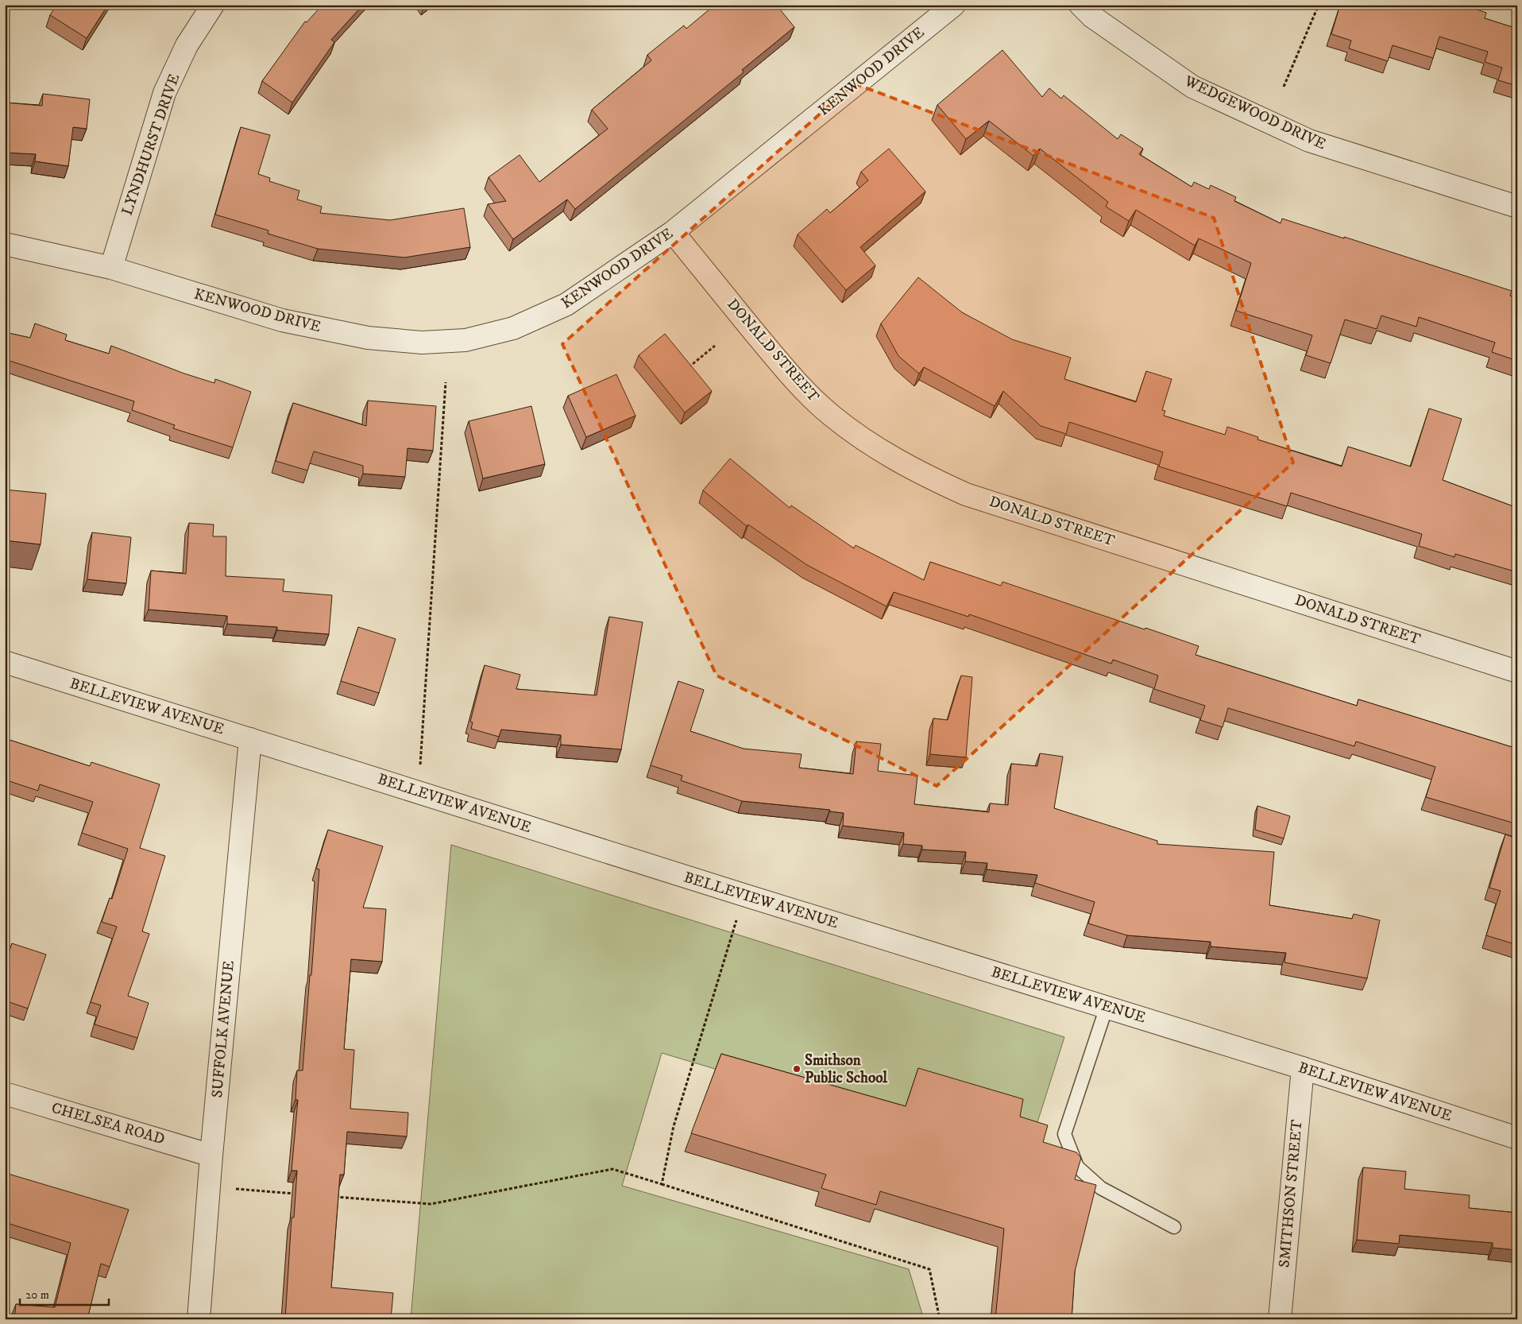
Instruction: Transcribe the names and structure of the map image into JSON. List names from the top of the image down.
{
  "streets": {
    "street": [
      "KENWOOD DRIVE",
      "WEDGEWOOD DRIVE",
      "LYNDHURST DRIVE",
      "DONALD STREET",
      "BELLEVIEW AVENUE",
      "SUFFOLK AVENUE",
      "CHELSEA ROAD",
      "SMITHSON STREET"
    ]
  },
  "crossings": [
    ["KENWOOD DRIVE", "LYNDHURST DRIVE"],
    ["KENWOOD DRIVE", "DONALD STREET"],
    ["BELLEVIEW AVENUE", "SUFFOLK AVENUE"],
    ["BELLEVIEW AVENUE", "SMITHSON STREET"],
    ["SUFFOLK AVENUE", "CHELSEA ROAD"]
  ],
  "places": ["Smithson Public School"],
  "scale_bar": "20 m"
}
